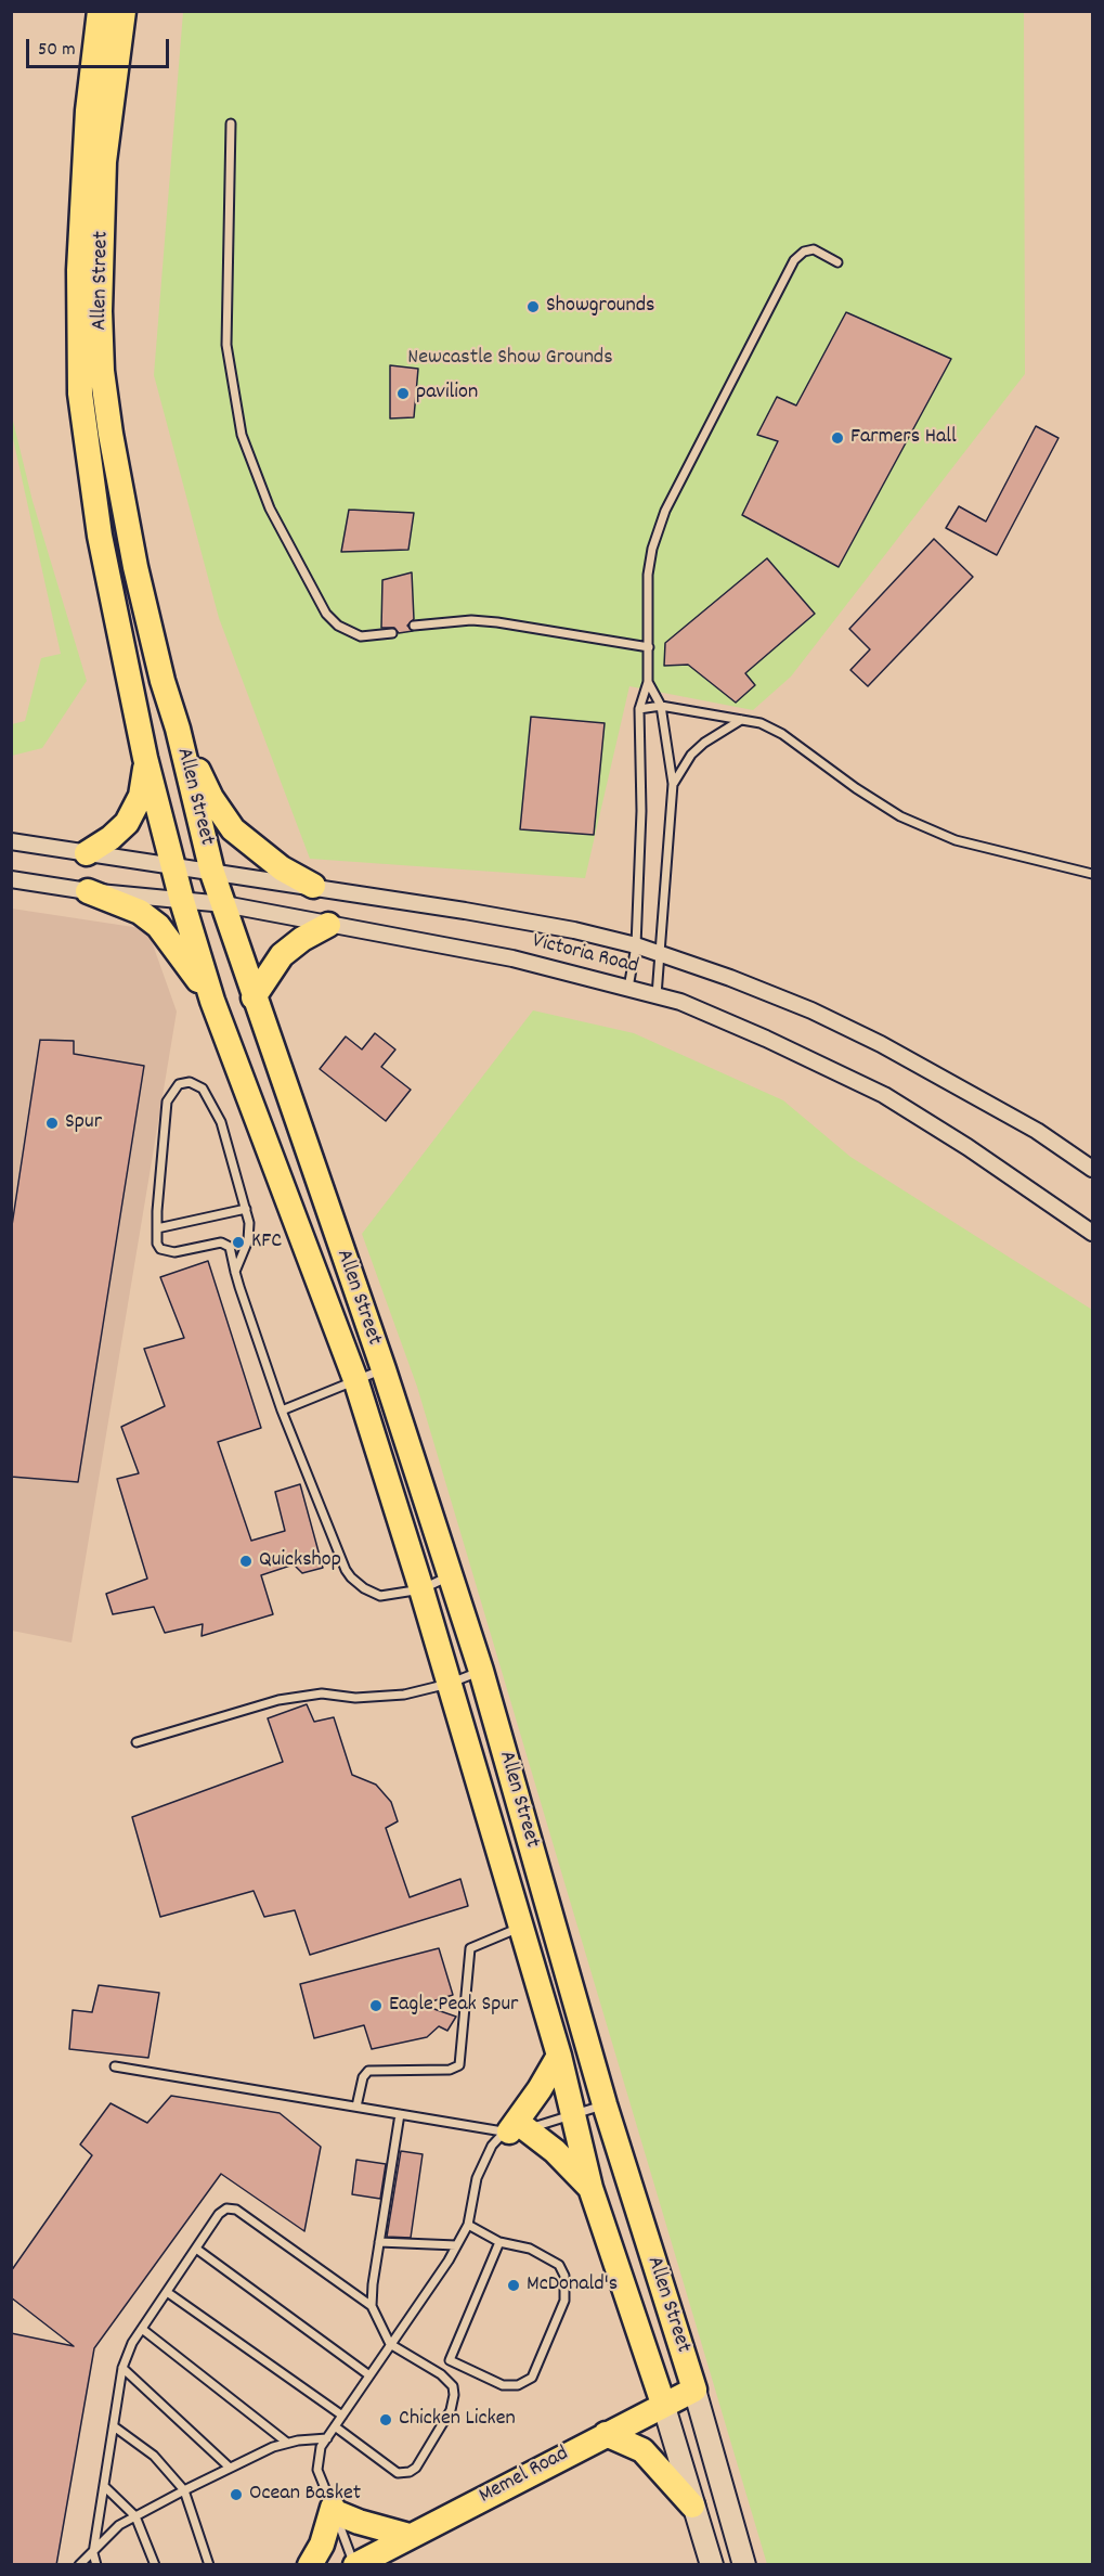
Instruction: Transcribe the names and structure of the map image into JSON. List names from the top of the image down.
{
  "streets": {
    "main road": ["Allen Street", "Memel Road"],
    "street": ["Victoria Road"]
  },
  "crossings": [
    ["Allen Street", "Victoria Road"],
    ["Allen Street", "Memel Road"]
  ],
  "parks": ["Newcastle Show Grounds"],
  "places": [
    "Showgrounds",
    "pavilion",
    "Farmers Hall",
    "Spur",
    "KFC",
    "Quickshop",
    "Eagle Peak Spur",
    "McDonald's",
    "Chicken Licken",
    "Ocean Basket"
  ],
  "scale_bar": "50 m"
}
